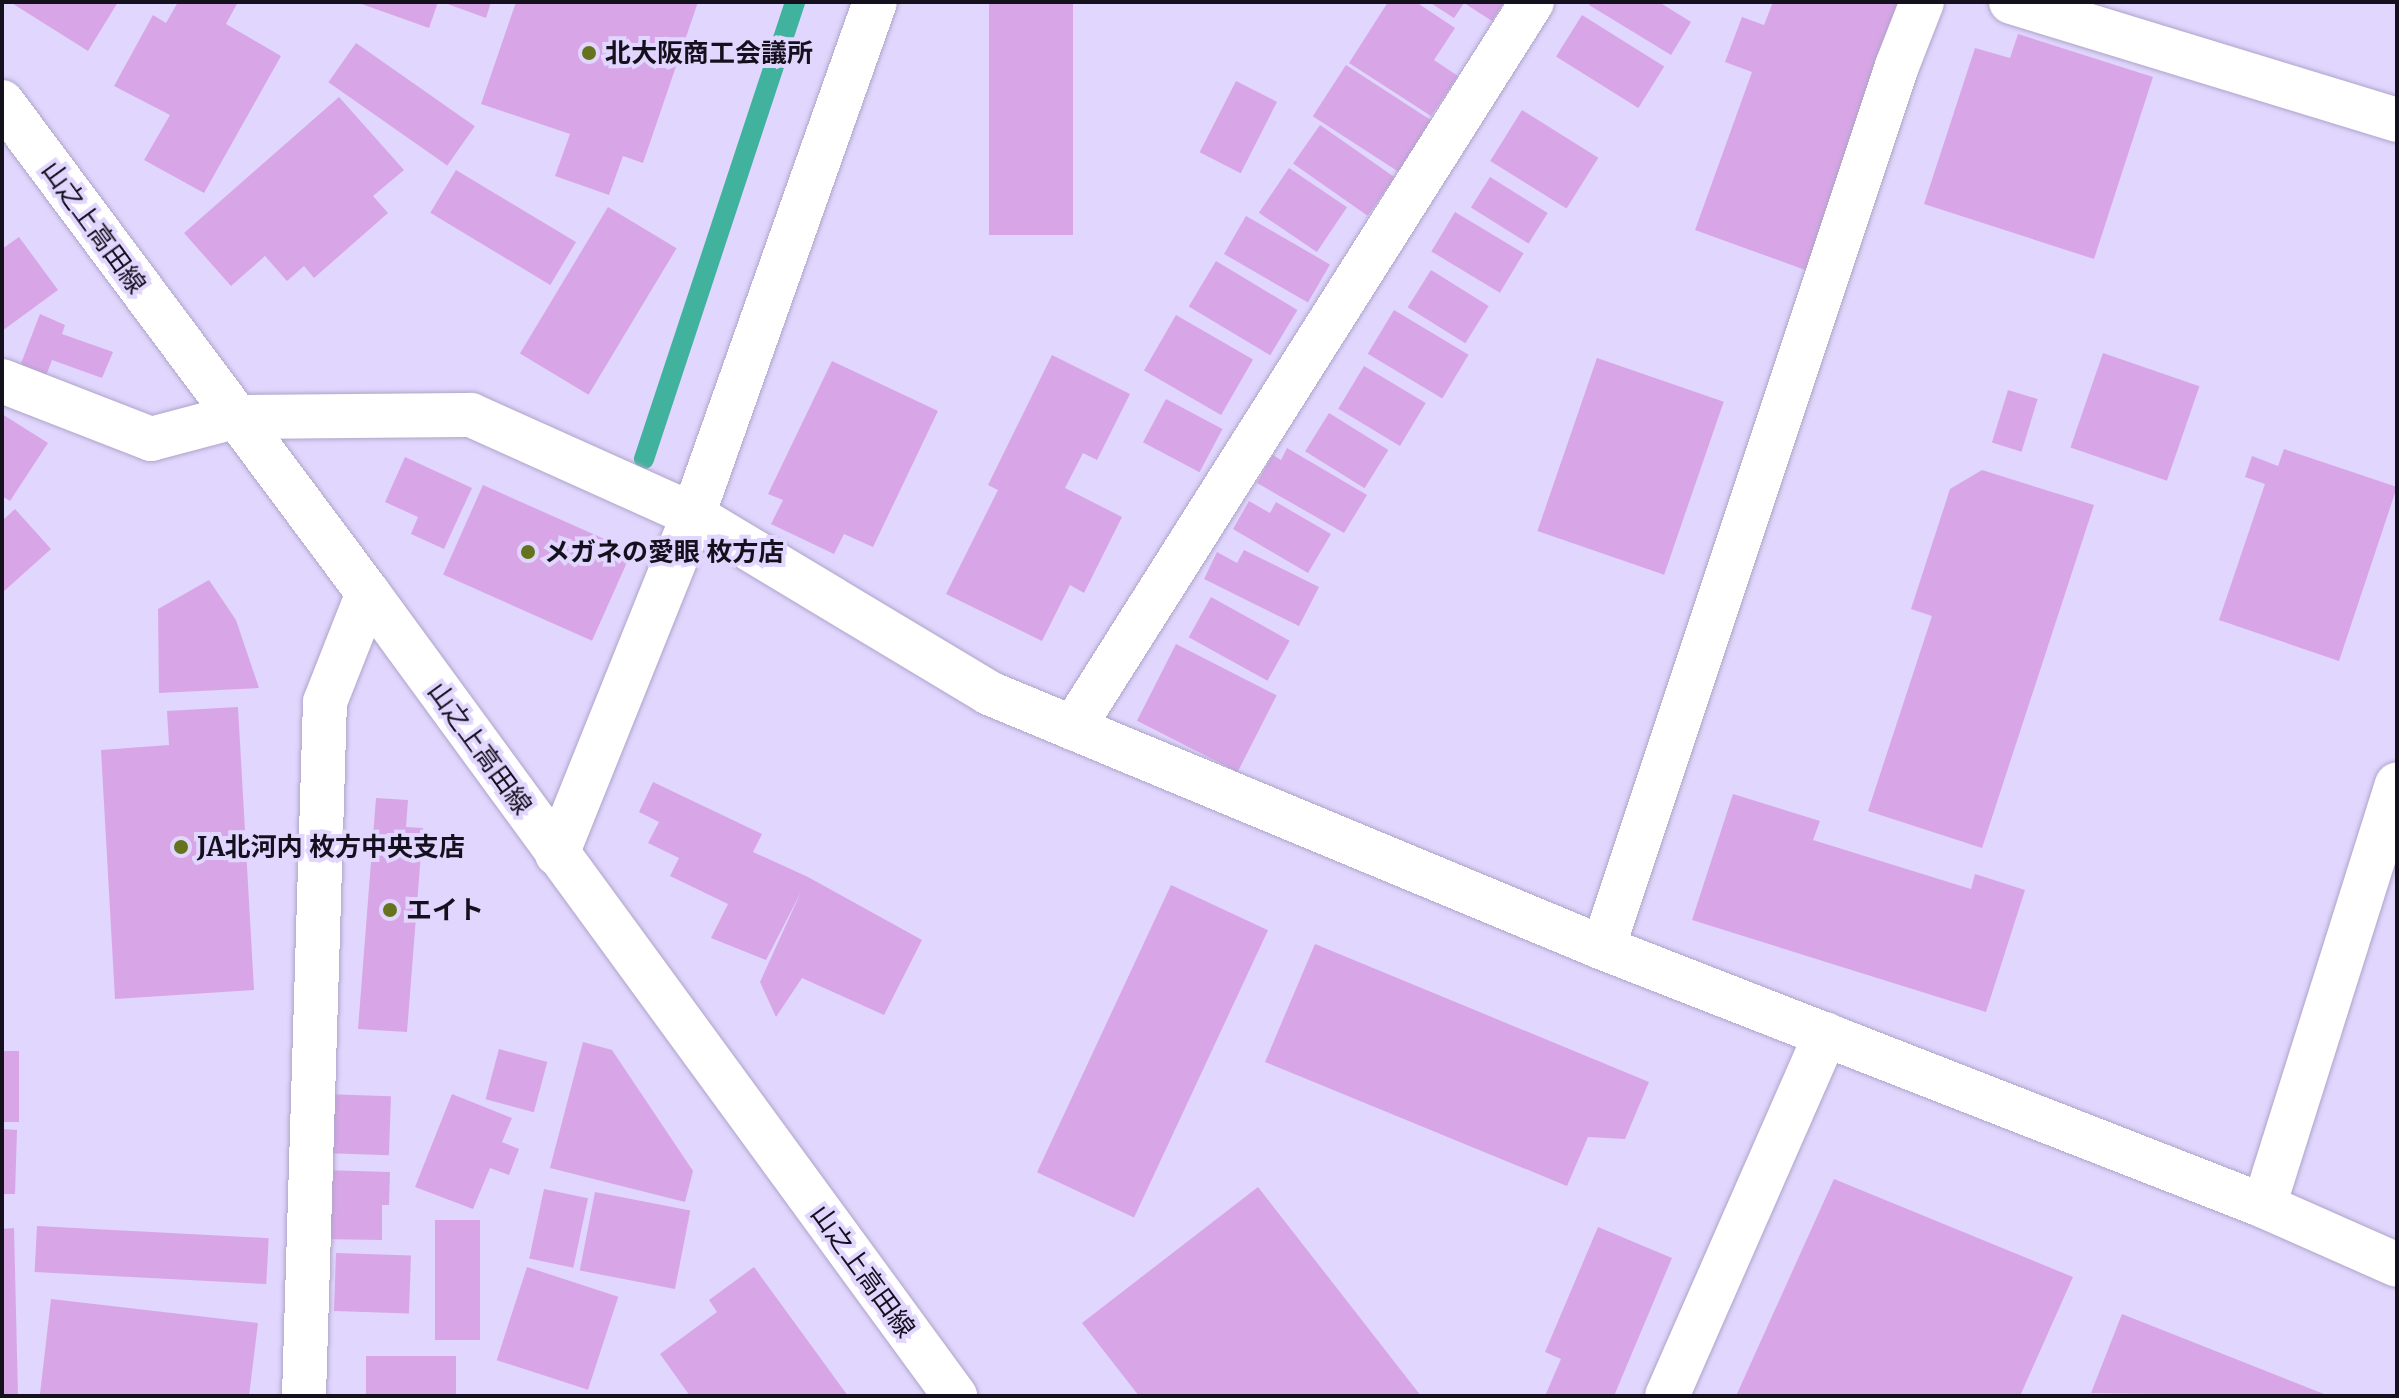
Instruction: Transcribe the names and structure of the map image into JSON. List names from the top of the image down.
{
  "streets": {
    "street": ["山之上高田線"]
  },
  "places": [
    "北大阪商工会議所",
    "メガネの愛眼 枚方店",
    "JA北河内 枚方中央支店",
    "エイト"
  ]
}
